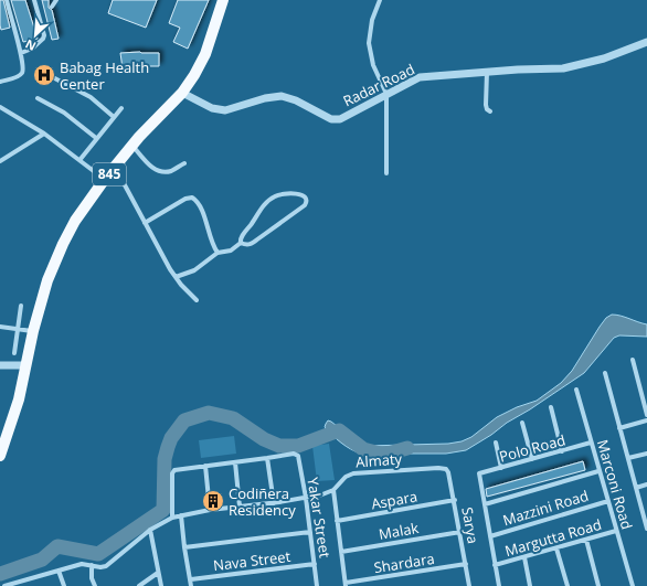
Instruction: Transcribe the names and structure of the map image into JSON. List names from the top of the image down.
{
  "streets": {
    "main road": ["845"],
    "street": [
      "Radar Road",
      "Polo Road",
      "Almaty",
      "Marconi Road",
      "Aspara",
      "Mazzini Road",
      "Yakar Street",
      "Sarya",
      "Malak",
      "Margutta Road",
      "Nava Street",
      "Shardara"
    ]
  },
  "crossings": [
    ["Radar Road", "845"],
    ["Polo Road", "Marconi Road"],
    ["Almaty", "Yakar Street"],
    ["Almaty", "Sarya"],
    ["Marconi Road", "Mazzini Road"],
    ["Marconi Road", "Margutta Road"],
    ["Aspara", "Sarya"],
    ["Yakar Street", "Nava Street"],
    ["Sarya", "Malak"],
    ["Sarya", "Shardara"]
  ],
  "places": {
    "hospital": ["Babag Health Center"],
    "building": ["Codiñera Residency"]
  },
  "north": "bottom left"
}
